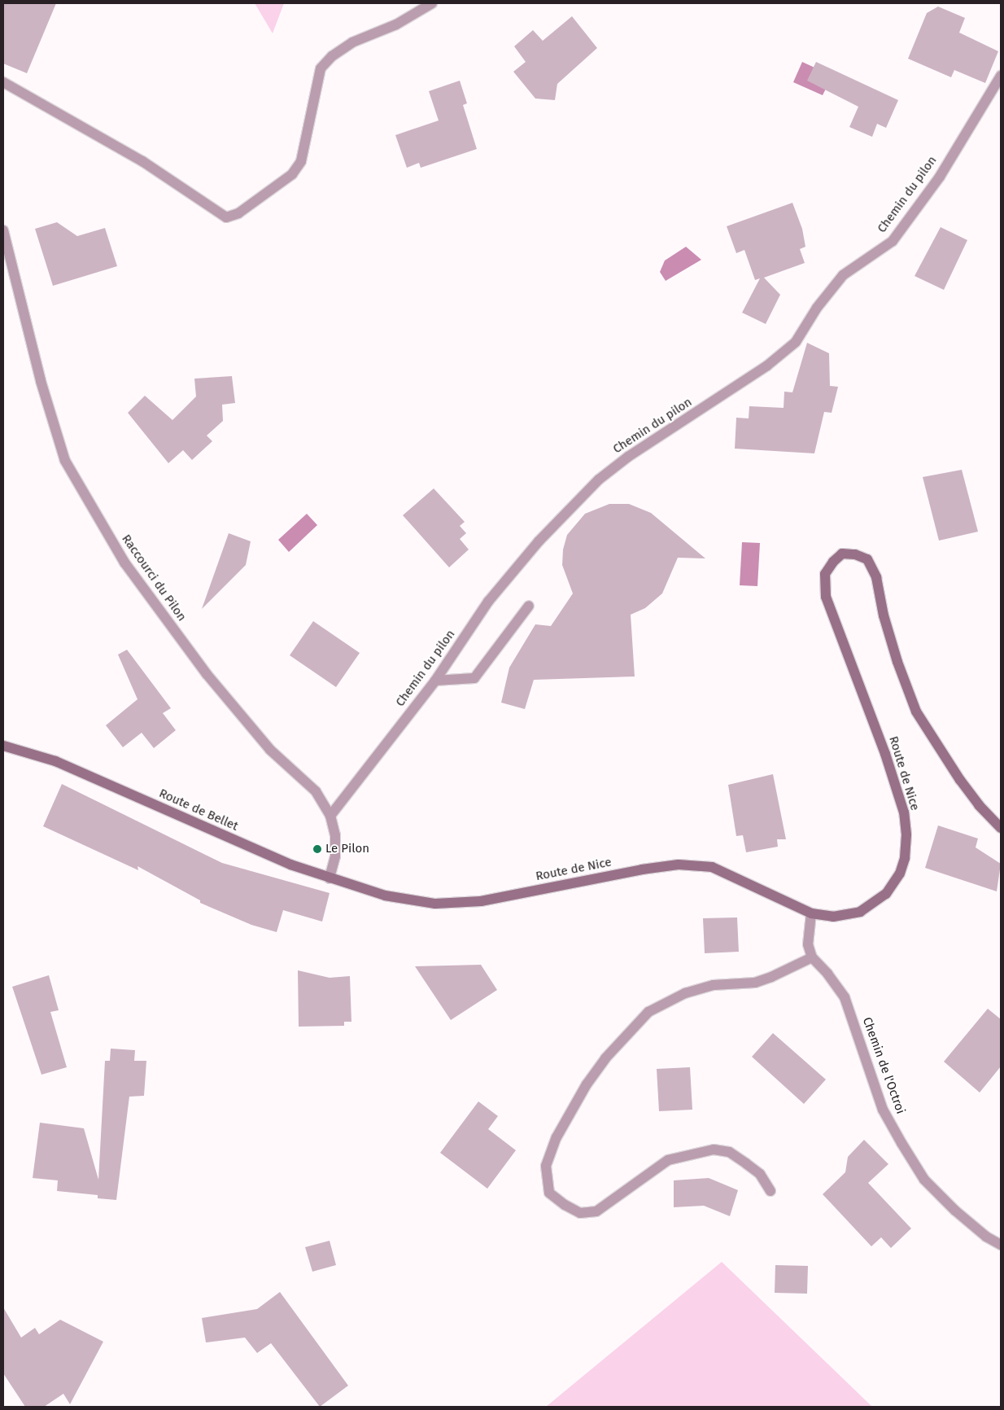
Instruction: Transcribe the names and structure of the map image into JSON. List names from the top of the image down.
{
  "streets": {
    "main road": ["Route de Nice", "Route de Bellet"],
    "street": ["Chemin du pilon", "Raccourci du Pilon", "Chemin de l'Octroi"]
  },
  "crossings": [
    ["Chemin du pilon", "Raccourci du Pilon"],
    ["Raccourci du Pilon", "Route de Bellet"],
    ["Route de Nice", "Route de Bellet"]
  ],
  "places": ["Le Pilon"]
}
